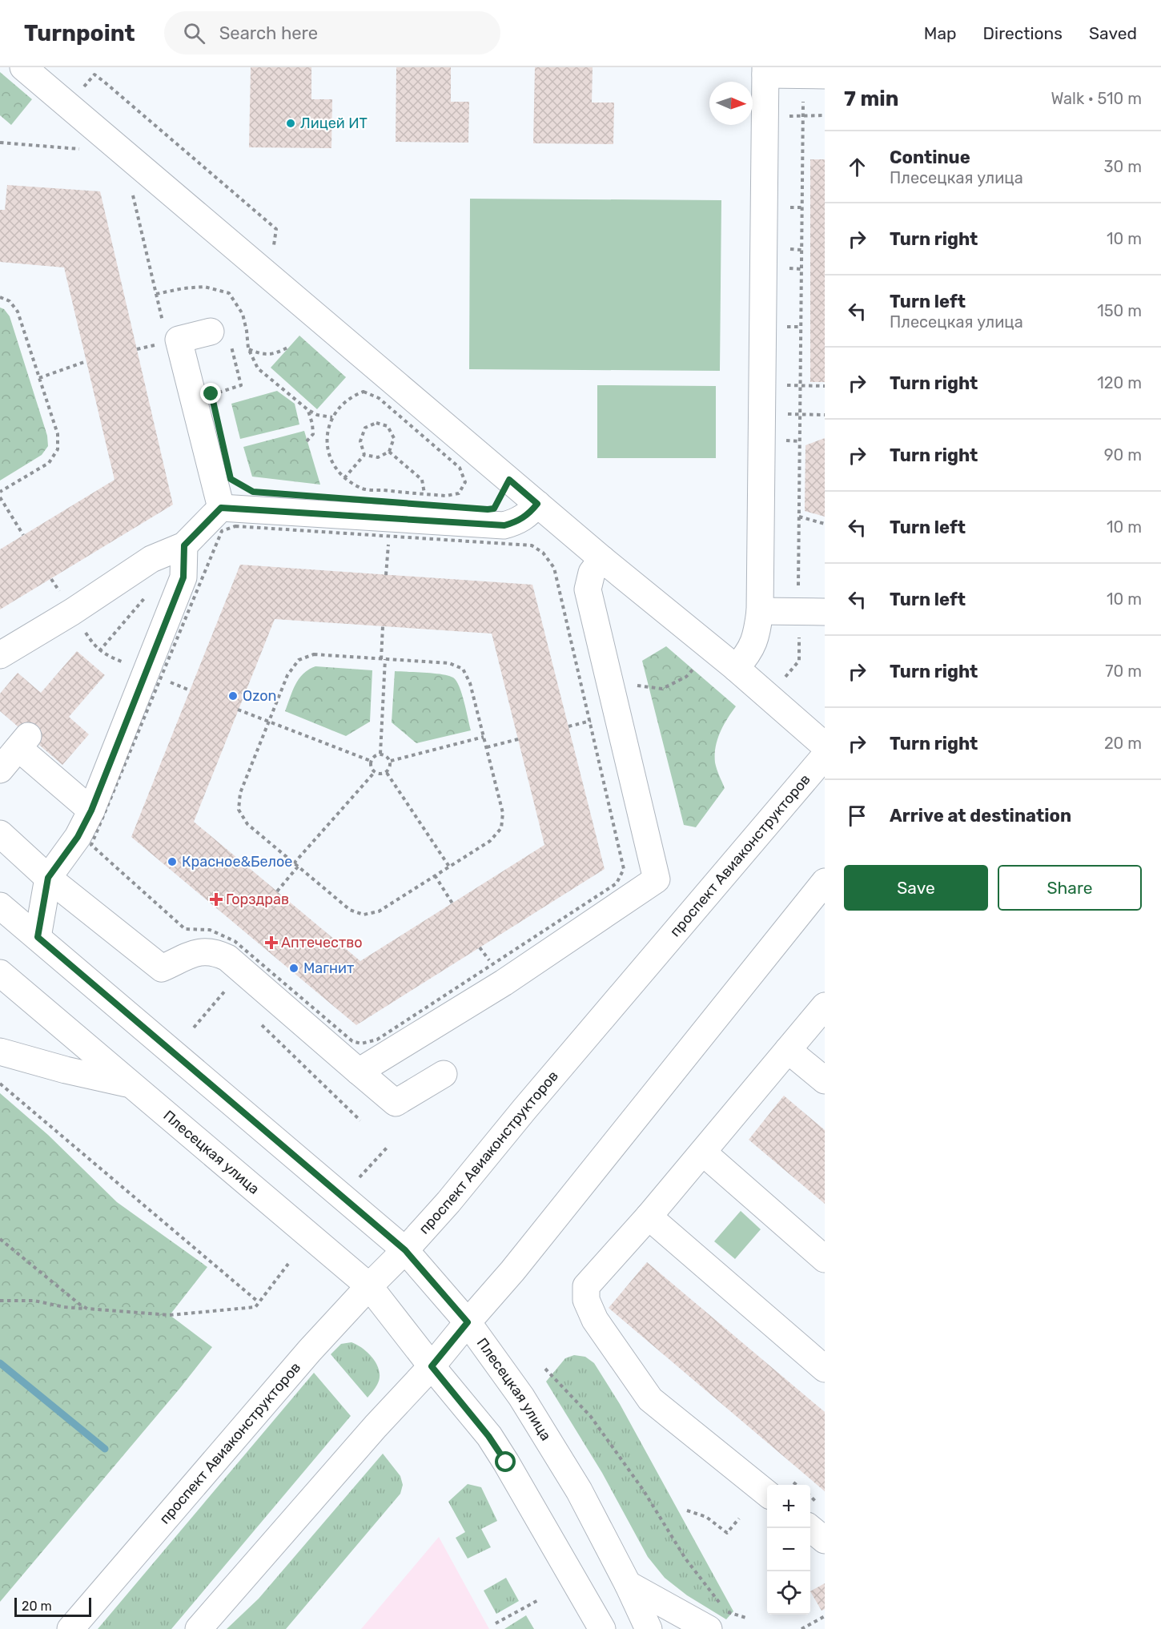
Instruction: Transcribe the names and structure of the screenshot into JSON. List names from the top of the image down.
{
  "streets": {
    "street": ["проспект Авиаконструкторов", "Плесецкая улица"]
  },
  "crossings": [
    ["проспект Авиаконструкторов", "Плесецкая улица"]
  ],
  "places": {
    "other": [
      "Лицей ИТ",
      "Ozon",
      "Красное&Белое",
      "Магнит"
    ],
    "health": ["Горздрав", "Аптечество"]
  },
  "scale_bar": "20 m",
  "north": "right",
  "page": {
    "header": "Turnpoint",
    "search": "Search here",
    "nav": ["Map", "Directions", "Saved"],
    "heading": ["7 min", "Walk · 510 m"],
    "list": [
      ["Continue", "Плесецкая улица", "30 m"],
      ["Turn right", "10 m"],
      ["Turn left", "Плесецкая улица", "150 m"],
      ["Turn right", "120 m"],
      ["Turn right", "90 m"],
      ["Turn left", "10 m"],
      ["Turn left", "10 m"],
      ["Turn right", "70 m"],
      ["Turn right", "20 m"],
      "Arrive at destination"
    ],
    "buttons": ["Save", "Share"],
    "map_buttons": ["+", "−"],
    "scale": "20 m"
  }
}
